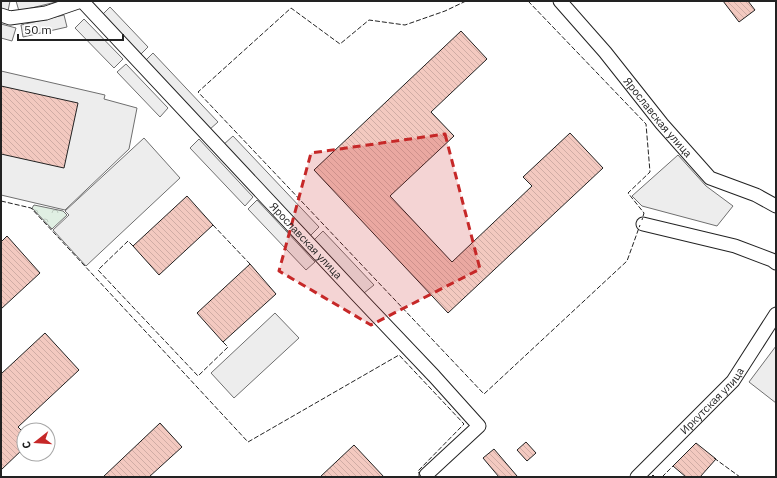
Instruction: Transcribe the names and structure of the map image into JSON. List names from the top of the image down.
{
  "streets": {
    "street": ["Ярославская улица", "Иркутская улица"]
  },
  "scale_bar": "50 m",
  "north": "left"
}
